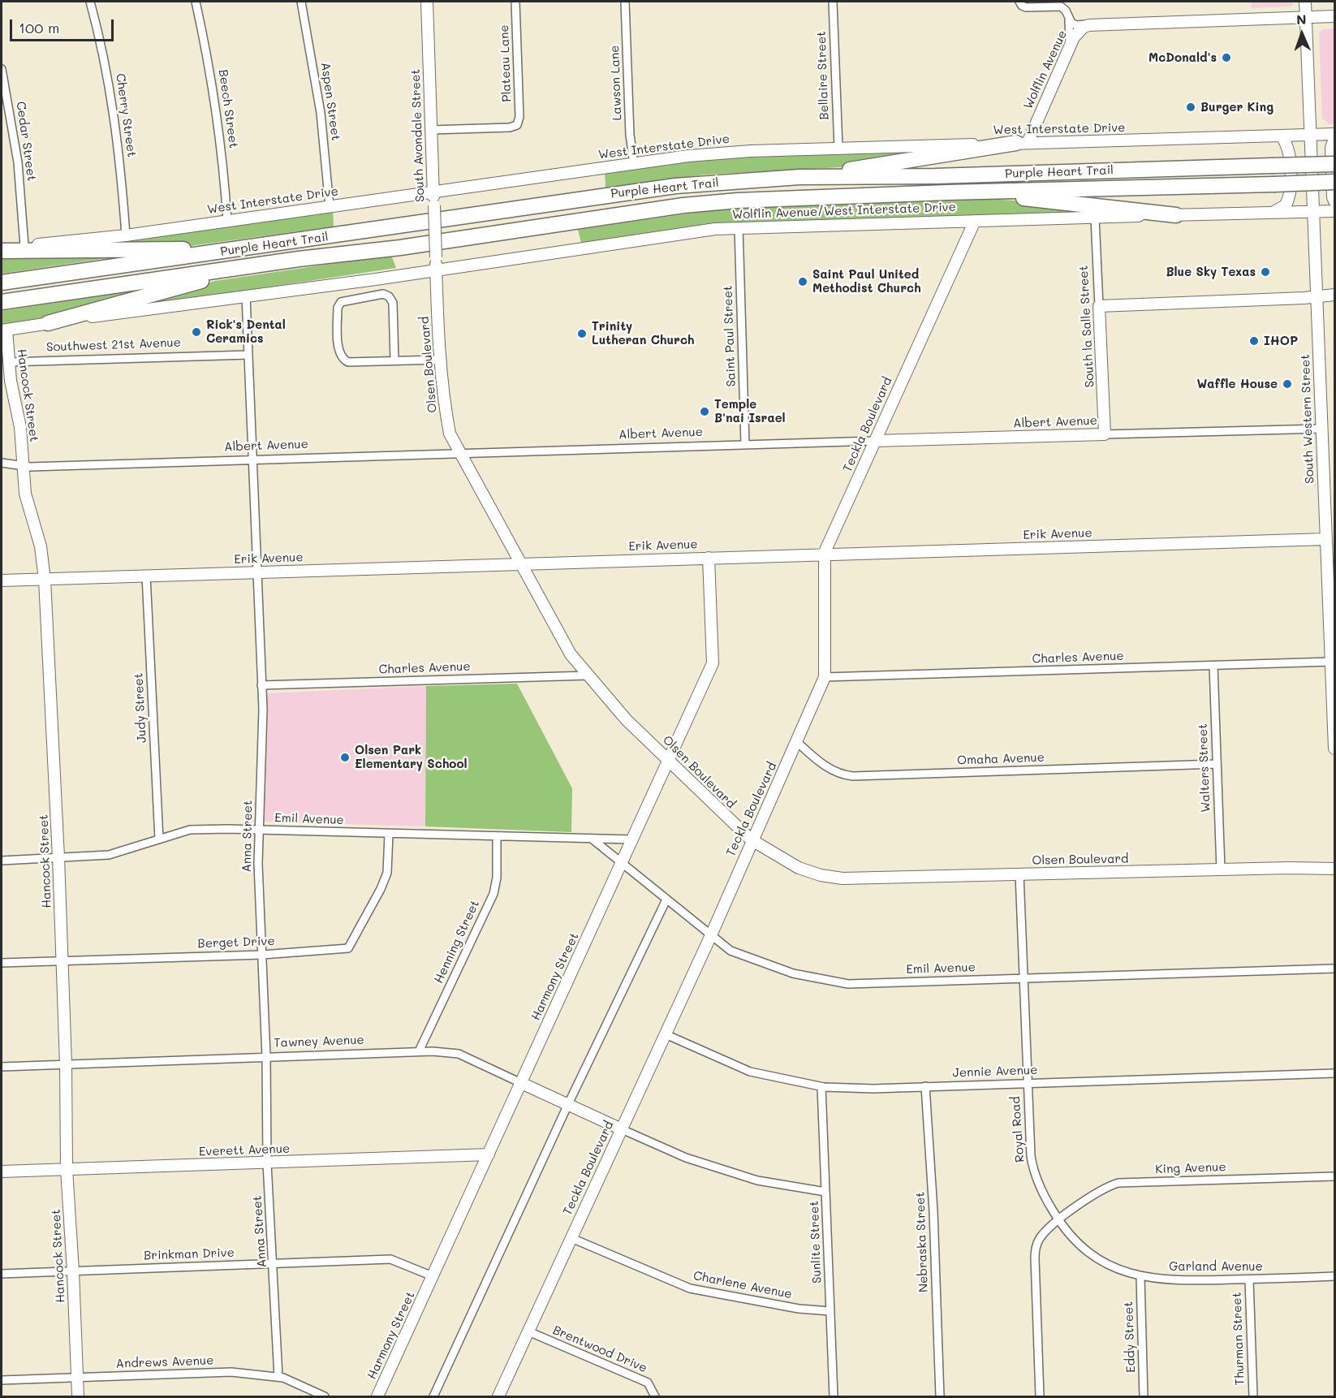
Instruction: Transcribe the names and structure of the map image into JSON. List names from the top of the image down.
{
  "streets": {
    "highway": ["Purple Heart Trail"],
    "main road": [
      "Wolflin Avenue",
      "West Interstate Drive",
      "South Avondale Street",
      "Wolflin Avenue/West Interstate Drive",
      "South la Salle Street",
      "Olsen Boulevard",
      "Hancock Street",
      "South Western Street",
      "Albert Avenue",
      "Teckla Boulevard",
      "Erik Avenue",
      "Harmony Street",
      "Tawney Avenue",
      "Everett Avenue"
    ],
    "street": [
      "Plateau Lane",
      "Bellaire Street",
      "Lawson Lane",
      "Aspen Street",
      "Beech Street",
      "Cherry Street",
      "Cedar Street",
      "Saint Paul Street",
      "Southwest 21st Avenue",
      "Charles Avenue",
      "Judy Street",
      "Omaha Avenue",
      "Walters Street",
      "Emil Avenue",
      "Anna Street",
      "Henning Street",
      "Berget Drive",
      "Jennie Avenue",
      "Royal Road",
      "King Avenue",
      "Sunlite Street",
      "Nebraska Street",
      "Brinkman Drive",
      "Garland Avenue",
      "Charlene Avenue",
      "Eddy Street",
      "Thurman Street",
      "Brentwood Drive",
      "Andrews Avenue"
    ]
  },
  "crossings": [
    ["Plateau Lane", "South Avondale Street"],
    ["Wolflin Avenue", "West Interstate Drive"],
    ["Wolflin Avenue", "South Western Street"],
    ["Bellaire Street", "West Interstate Drive"],
    ["Lawson Lane", "West Interstate Drive"],
    ["Aspen Street", "West Interstate Drive"],
    ["Beech Street", "West Interstate Drive"],
    ["Cherry Street", "West Interstate Drive"],
    ["West Interstate Drive", "South Avondale Street"],
    ["West Interstate Drive", "Cedar Street"],
    ["West Interstate Drive", "South Western Street"],
    ["South Avondale Street", "Wolflin Avenue/West Interstate Drive"],
    ["South Avondale Street", "Olsen Boulevard"],
    ["Wolflin Avenue/West Interstate Drive", "Saint Paul Street"],
    ["Wolflin Avenue/West Interstate Drive", "Olsen Boulevard"],
    ["Wolflin Avenue/West Interstate Drive", "Teckla Boulevard"],
    ["South la Salle Street", "Albert Avenue"],
    ["Saint Paul Street", "Albert Avenue"],
    ["Southwest 21st Avenue", "Hancock Street"],
    ["Southwest 21st Avenue", "Anna Street"],
    ["Olsen Boulevard", "Albert Avenue"],
    ["Olsen Boulevard", "Teckla Boulevard"],
    ["Olsen Boulevard", "Erik Avenue"],
    ["Olsen Boulevard", "Charles Avenue"],
    ["Olsen Boulevard", "Walters Street"],
    ["Olsen Boulevard", "Harmony Street"],
    ["Olsen Boulevard", "Royal Road"],
    ["Hancock Street", "Albert Avenue"],
    ["Hancock Street", "Erik Avenue"],
    ["Hancock Street", "Emil Avenue"],
    ["Hancock Street", "Berget Drive"],
    ["Hancock Street", "Tawney Avenue"],
    ["Hancock Street", "Everett Avenue"],
    ["Hancock Street", "Brinkman Drive"],
    ["Hancock Street", "Andrews Avenue"],
    ["South Western Street", "Albert Avenue"],
    ["South Western Street", "Erik Avenue"],
    ["South Western Street", "Charles Avenue"],
    ["Albert Avenue", "Teckla Boulevard"],
    ["Albert Avenue", "Anna Street"],
    ["Teckla Boulevard", "Erik Avenue"],
    ["Teckla Boulevard", "Charles Avenue"],
    ["Teckla Boulevard", "Omaha Avenue"],
    ["Teckla Boulevard", "Emil Avenue"],
    ["Teckla Boulevard", "Tawney Avenue"],
    ["Teckla Boulevard", "Jennie Avenue"],
    ["Teckla Boulevard", "Charlene Avenue"],
    ["Teckla Boulevard", "Brentwood Drive"],
    ["Erik Avenue", "Judy Street"],
    ["Erik Avenue", "Anna Street"],
    ["Erik Avenue", "Harmony Street"],
    ["Charles Avenue", "Walters Street"],
    ["Charles Avenue", "Anna Street"],
    ["Judy Street", "Emil Avenue"],
    ["Omaha Avenue", "Walters Street"],
    ["Emil Avenue", "Anna Street"],
    ["Emil Avenue", "Henning Street"],
    ["Emil Avenue", "Berget Drive"],
    ["Emil Avenue", "Harmony Street"],
    ["Emil Avenue", "Royal Road"],
    ["Anna Street", "Berget Drive"],
    ["Anna Street", "Tawney Avenue"],
    ["Anna Street", "Everett Avenue"],
    ["Anna Street", "Brinkman Drive"],
    ["Anna Street", "Andrews Avenue"],
    ["Henning Street", "Tawney Avenue"],
    ["Harmony Street", "Tawney Avenue"],
    ["Harmony Street", "Everett Avenue"],
    ["Harmony Street", "Brinkman Drive"],
    ["Jennie Avenue", "Royal Road"],
    ["Jennie Avenue", "Sunlite Street"],
    ["Jennie Avenue", "Nebraska Street"],
    ["Royal Road", "King Avenue"],
    ["Royal Road", "Garland Avenue"],
    ["King Avenue", "Garland Avenue"],
    ["Sunlite Street", "Charlene Avenue"],
    ["Garland Avenue", "Eddy Street"],
    ["Garland Avenue", "Thurman Street"]
  ],
  "places": [
    "McDonald's",
    "Burger King",
    "Blue Sky Texas",
    "Saint Paul United Methodist Church",
    "Rick's Dental Ceramics",
    "Trinity Lutheran Church",
    "IHOP",
    "Waffle House",
    "Temple B'nai Israel",
    "Olsen Park Elementary School"
  ],
  "scale_bar": "100 m",
  "north": "top"
}
